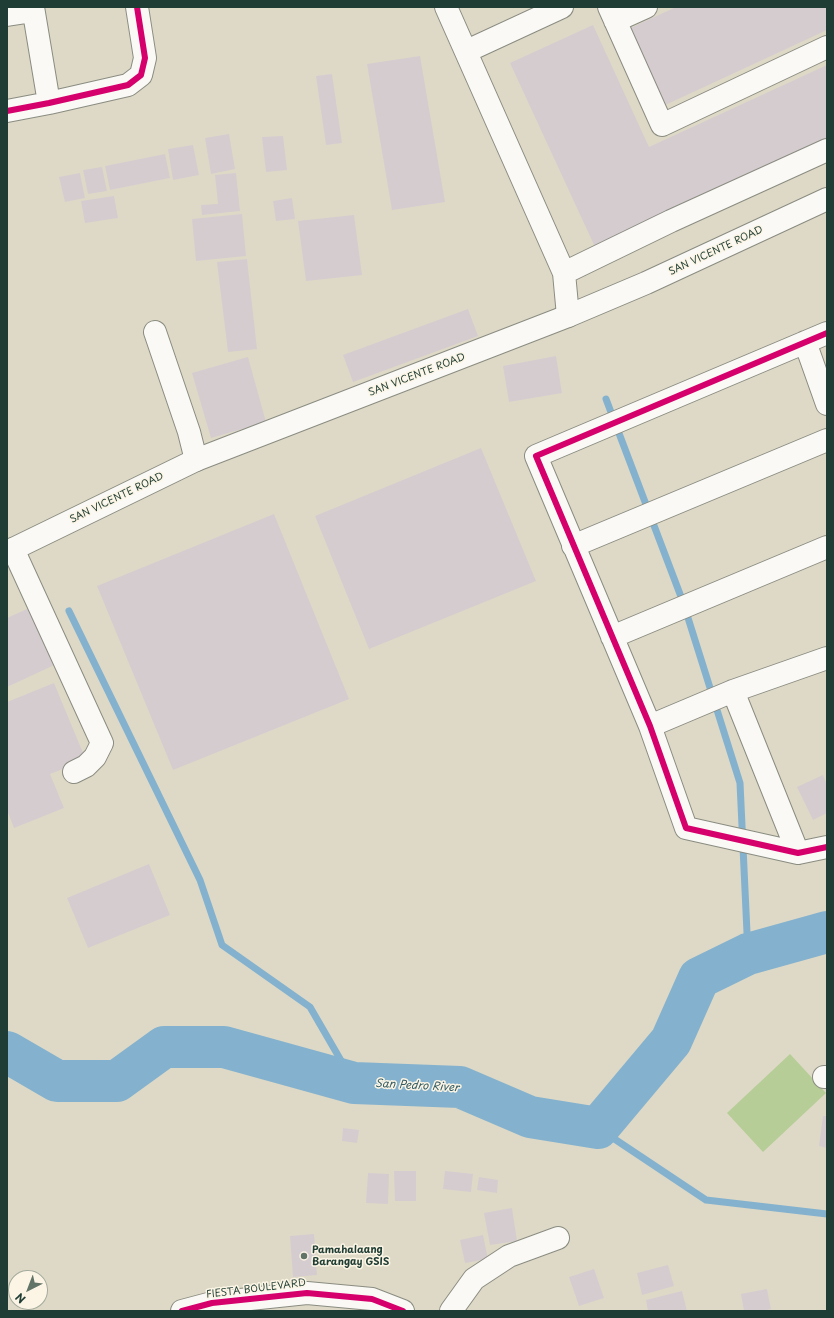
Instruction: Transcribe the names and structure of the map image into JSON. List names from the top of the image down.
{
  "streets": {
    "street": ["SAN VICENTE ROAD", "FIESTA BOULEVARD"]
  },
  "water": ["San Pedro River"],
  "places": ["Pamahalaang Barangay GSIS"],
  "north": "bottom left"
}
